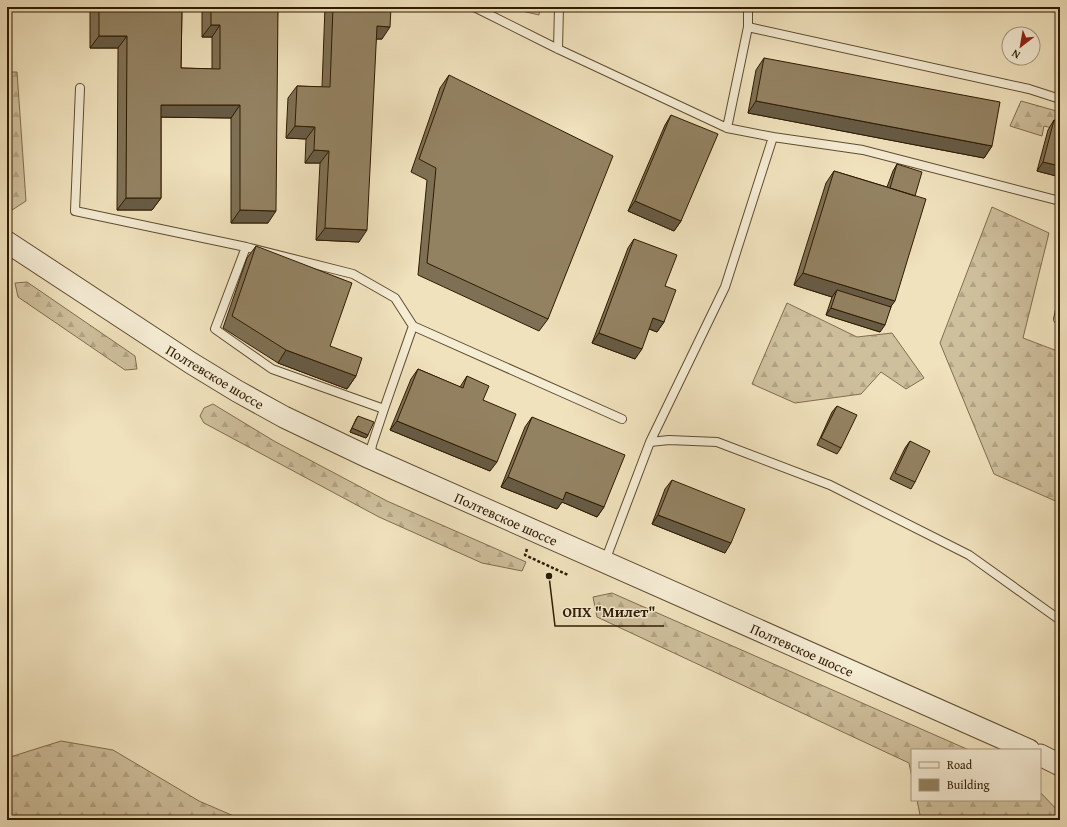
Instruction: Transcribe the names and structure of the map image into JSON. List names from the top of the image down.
{
  "streets": {
    "street": ["Полтевское шоссе"]
  },
  "places": ["ОПХ \"Милет\""],
  "legend": ["Road", "Building"],
  "north": "bottom left"
}
